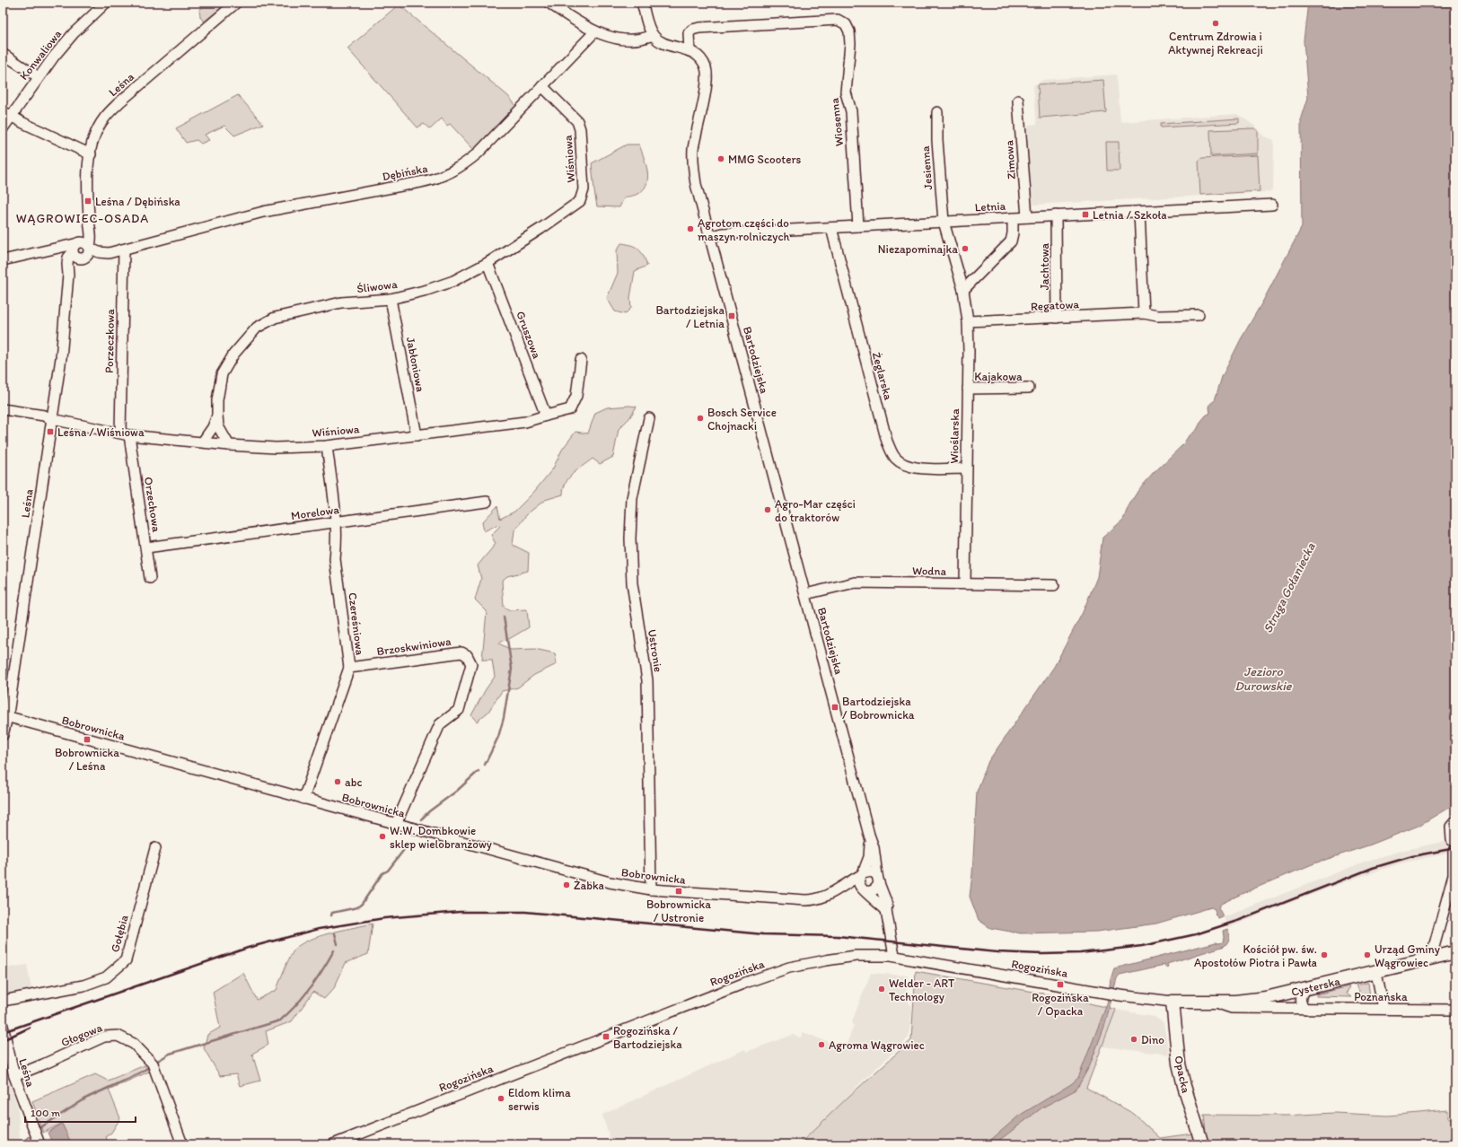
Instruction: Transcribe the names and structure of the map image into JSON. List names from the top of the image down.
{
  "streets": {
    "main road": ["Cysterska", "Opacka"],
    "street": [
      "Konwaliowa",
      "Leśna",
      "Wiosenna",
      "Wiśniowa",
      "Zimowa",
      "Jesienna",
      "Dębińska",
      "Letnia",
      "Jachtowa",
      "Śliwowa",
      "Regatowa",
      "Gruszowa",
      "Porzeczkowa",
      "Bartodziejska",
      "Jabłoniowa",
      "Żeglarska",
      "Kajakowa",
      "Wioślarska",
      "Orzechowa",
      "Morelowa",
      "Wodna",
      "Czereśniowa",
      "Brzoskwiniowa",
      "Ustronie",
      "Bobrownicka",
      "Gołębia",
      "Rogozińska",
      "Poznańska",
      "Głogowa"
    ]
  },
  "crossings": [
    ["Leśna", "Wiśniowa"],
    ["Leśna", "Dębińska"],
    ["Leśna", "Bobrownicka"],
    ["Leśna", "Głogowa"],
    ["Wiosenna", "Letnia"],
    ["Wiosenna", "Bartodziejska"],
    ["Wiśniowa", "Dębińska"],
    ["Wiśniowa", "Śliwowa"],
    ["Wiśniowa", "Gruszowa"],
    ["Wiśniowa", "Porzeczkowa"],
    ["Wiśniowa", "Jabłoniowa"],
    ["Wiśniowa", "Orzechowa"],
    ["Wiśniowa", "Czereśniowa"],
    ["Zimowa", "Letnia"],
    ["Jesienna", "Letnia"],
    ["Jesienna", "Wioślarska"],
    ["Dębińska", "Porzeczkowa"],
    ["Letnia", "Jachtowa"],
    ["Letnia", "Bartodziejska"],
    ["Letnia", "Żeglarska"],
    ["Letnia", "Wioślarska"],
    ["Jachtowa", "Regatowa"],
    ["Śliwowa", "Gruszowa"],
    ["Śliwowa", "Jabłoniowa"],
    ["Regatowa", "Wioślarska"],
    ["Porzeczkowa", "Orzechowa"],
    ["Bartodziejska", "Wodna"],
    ["Bartodziejska", "Bobrownicka"],
    ["Bartodziejska", "Rogozińska"],
    ["Żeglarska", "Wioślarska"],
    ["Kajakowa", "Wioślarska"],
    ["Wioślarska", "Wodna"],
    ["Orzechowa", "Morelowa"],
    ["Morelowa", "Czereśniowa"],
    ["Czereśniowa", "Brzoskwiniowa"],
    ["Czereśniowa", "Bobrownicka"],
    ["Brzoskwiniowa", "Bobrownicka"],
    ["Ustronie", "Bobrownicka"],
    ["Rogozińska", "Cysterska"],
    ["Rogozińska", "Opacka"],
    ["Cysterska", "Poznańska"],
    ["Cysterska", "Opacka"]
  ],
  "districts": ["WĄGROWIEC-OSADA"],
  "water": ["Struga Gołaniecka", "Jezioro Durowskie"],
  "places": {
    "other": [
      "Centrum Zdrowia i Aktywnej Rekreacji",
      "MMG Scooters",
      "Agrotom części do maszyn rolniczych",
      "Niezapominajka",
      "Bosch Service Chojnacki",
      "Agro-Mar części do traktorów",
      "abc",
      "W.W. Dombkowie sklep wielobranżowy",
      "Żabka",
      "Kościół pw. św. Apostołów Piotra i Pawła",
      "Urząd Gminy Wągrowiec",
      "Welder - ART Technology",
      "Dino",
      "Agroma Wągrowiec",
      "Eldom klima serwis"
    ],
    "transit": [
      "Leśna / Dębińska",
      "Letnia / Szkoła",
      "Bartodziejska / Letnia",
      "Leśna / Wiśniowa",
      "Bartodziejska / Bobrownicka",
      "Bobrownicka / Leśna",
      "Bobrownicka / Ustronie",
      "Rogozińska / Opacka",
      "Rogozińska / Bartodziejska"
    ]
  },
  "scale_bar": "100 m"
}
